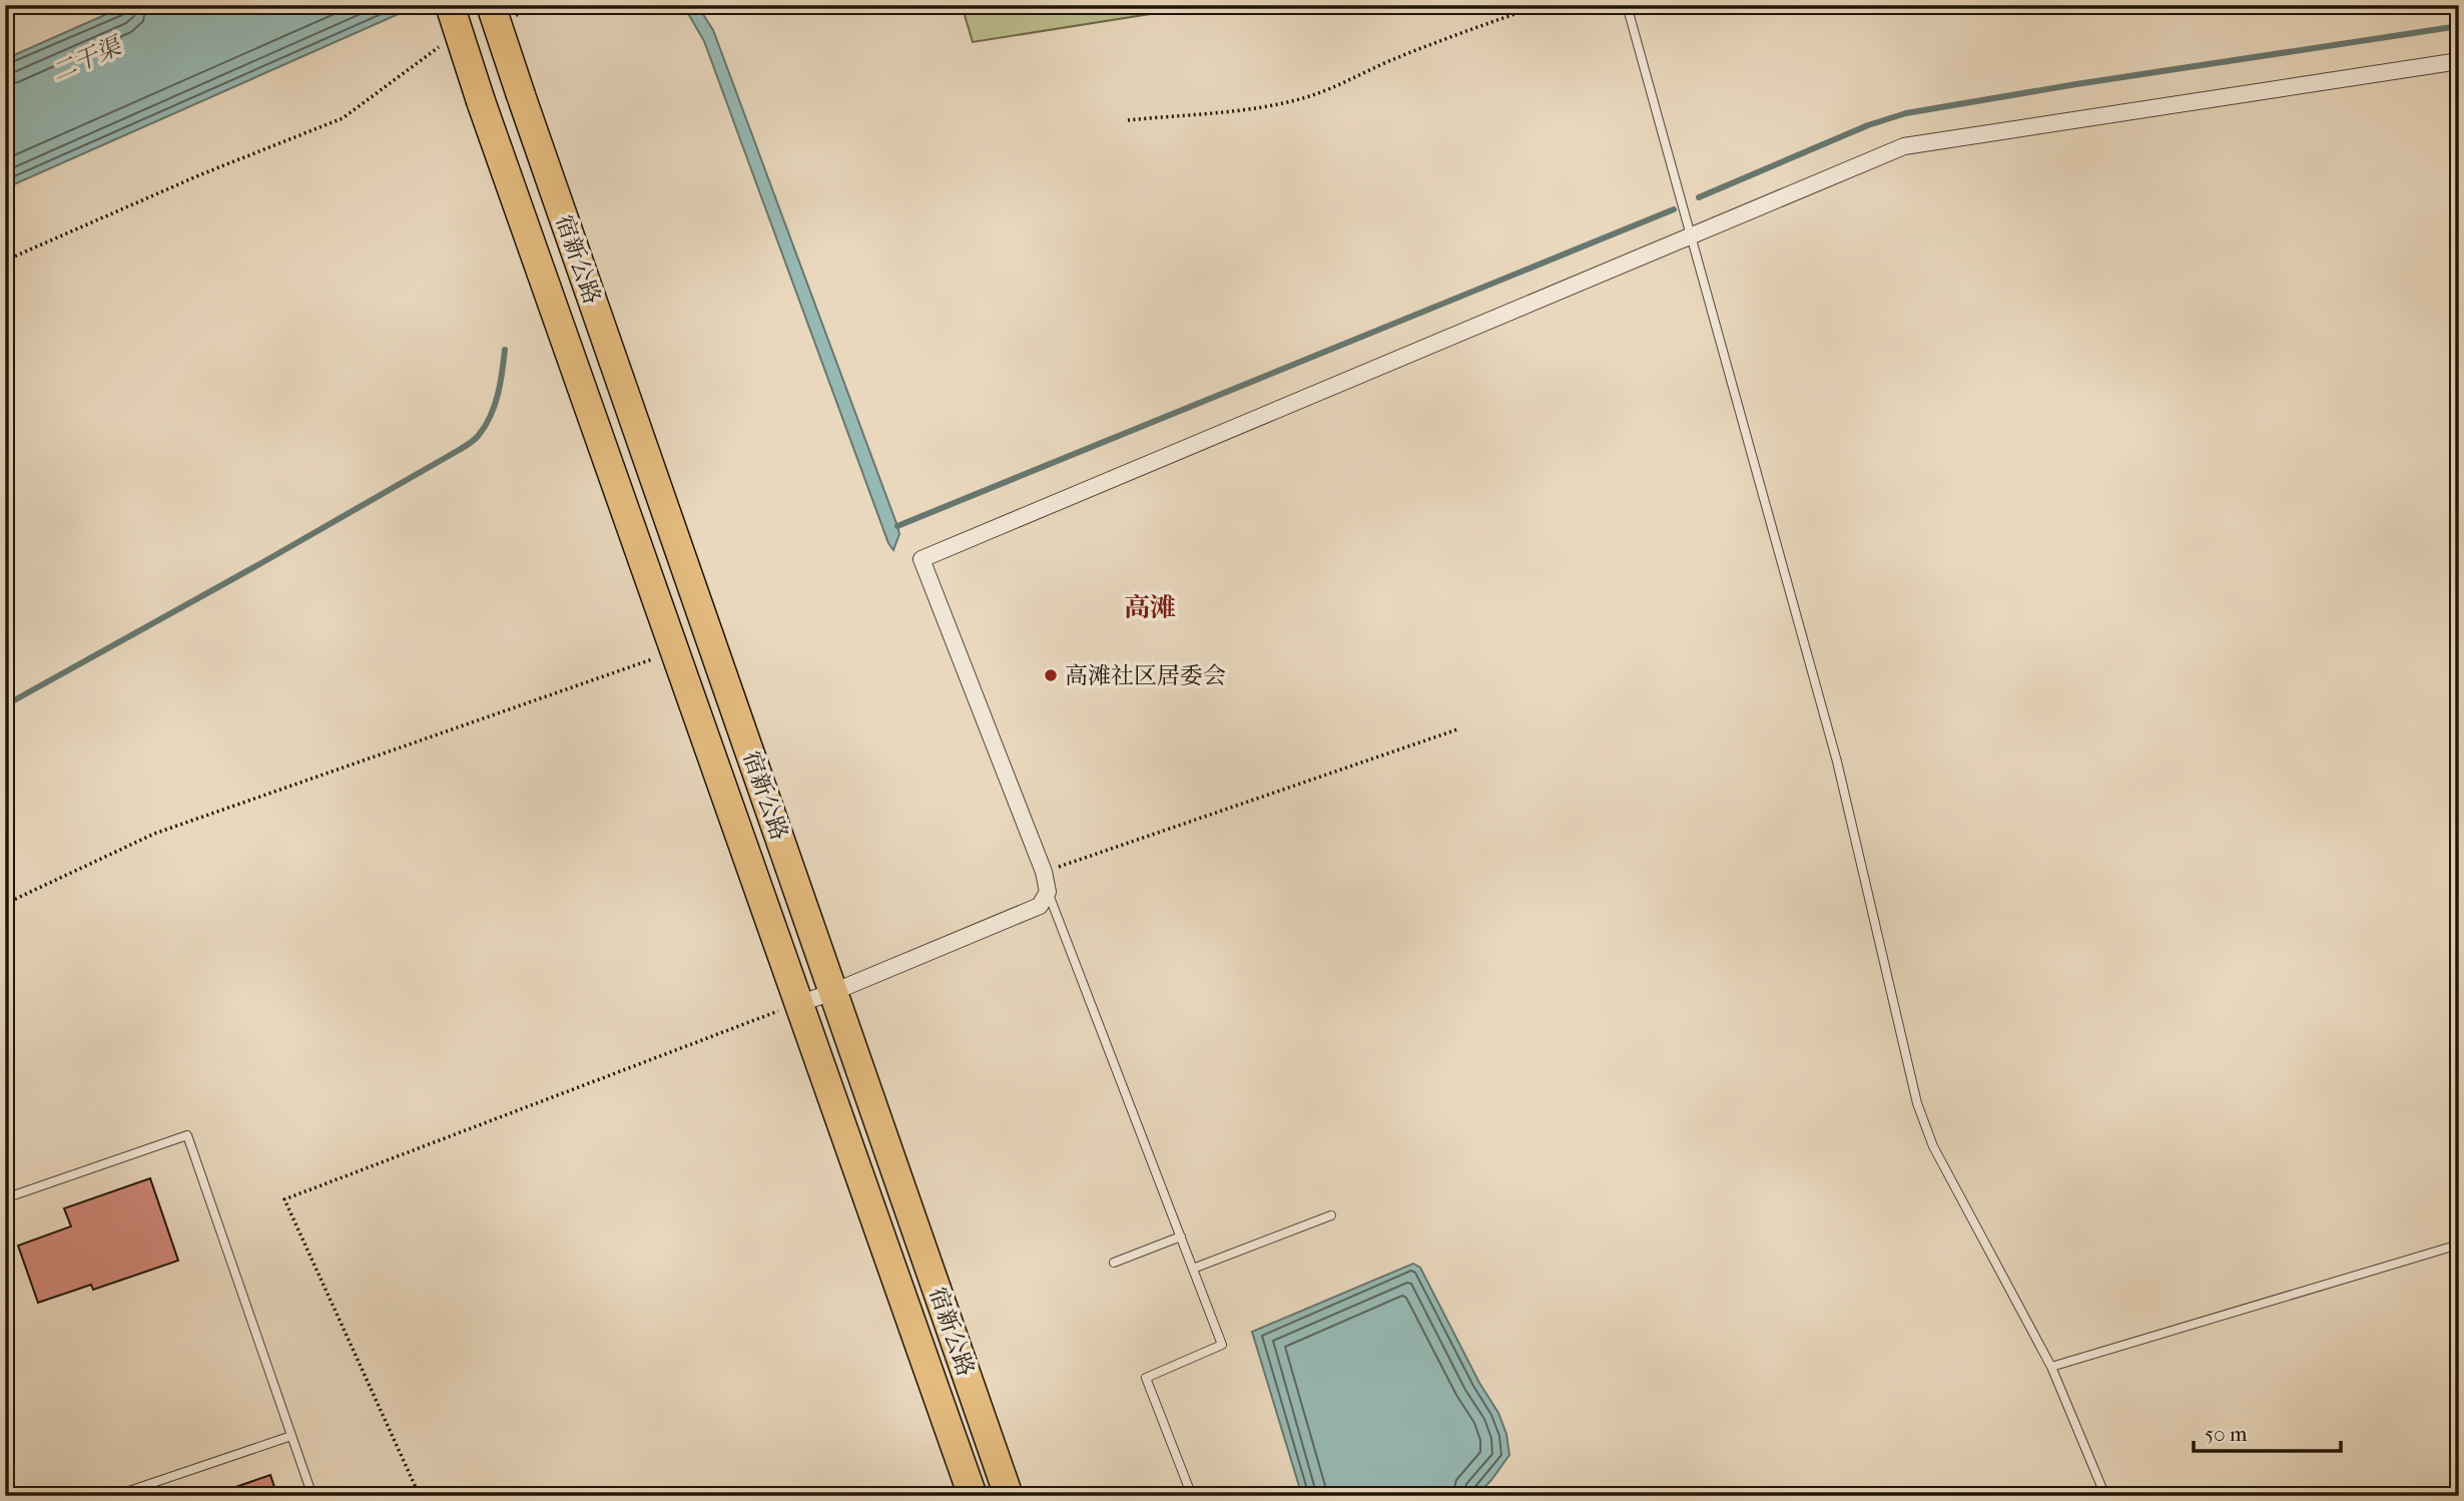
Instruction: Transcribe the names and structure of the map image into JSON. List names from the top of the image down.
{
  "streets": {
    "highway": ["宿新公路"]
  },
  "districts": ["高滩"],
  "water": ["二干渠"],
  "places": ["高滩社区居委会"],
  "scale_bar": "50 m"
}
